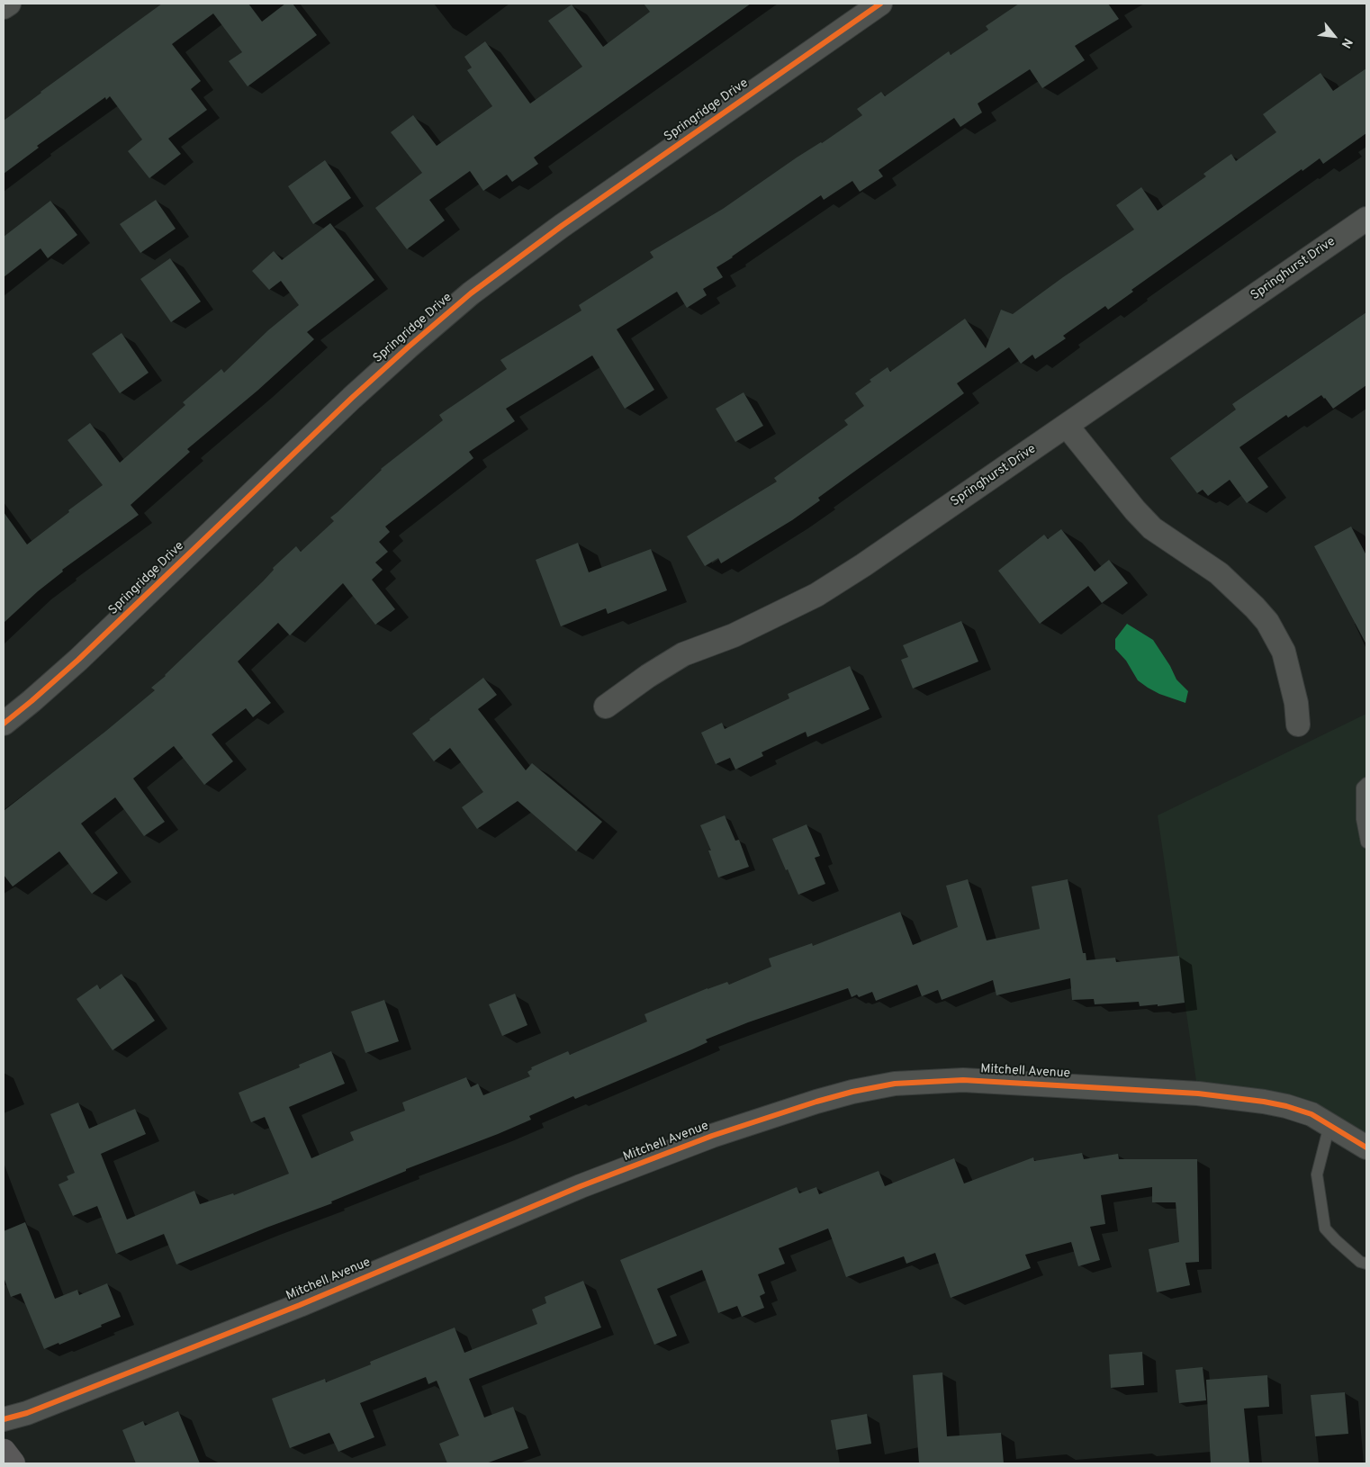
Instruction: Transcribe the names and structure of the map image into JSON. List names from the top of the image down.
{
  "streets": {
    "street": ["Springridge Drive", "Springhurst Drive", "Mitchell Avenue"]
  },
  "north": "bottom right"
}
